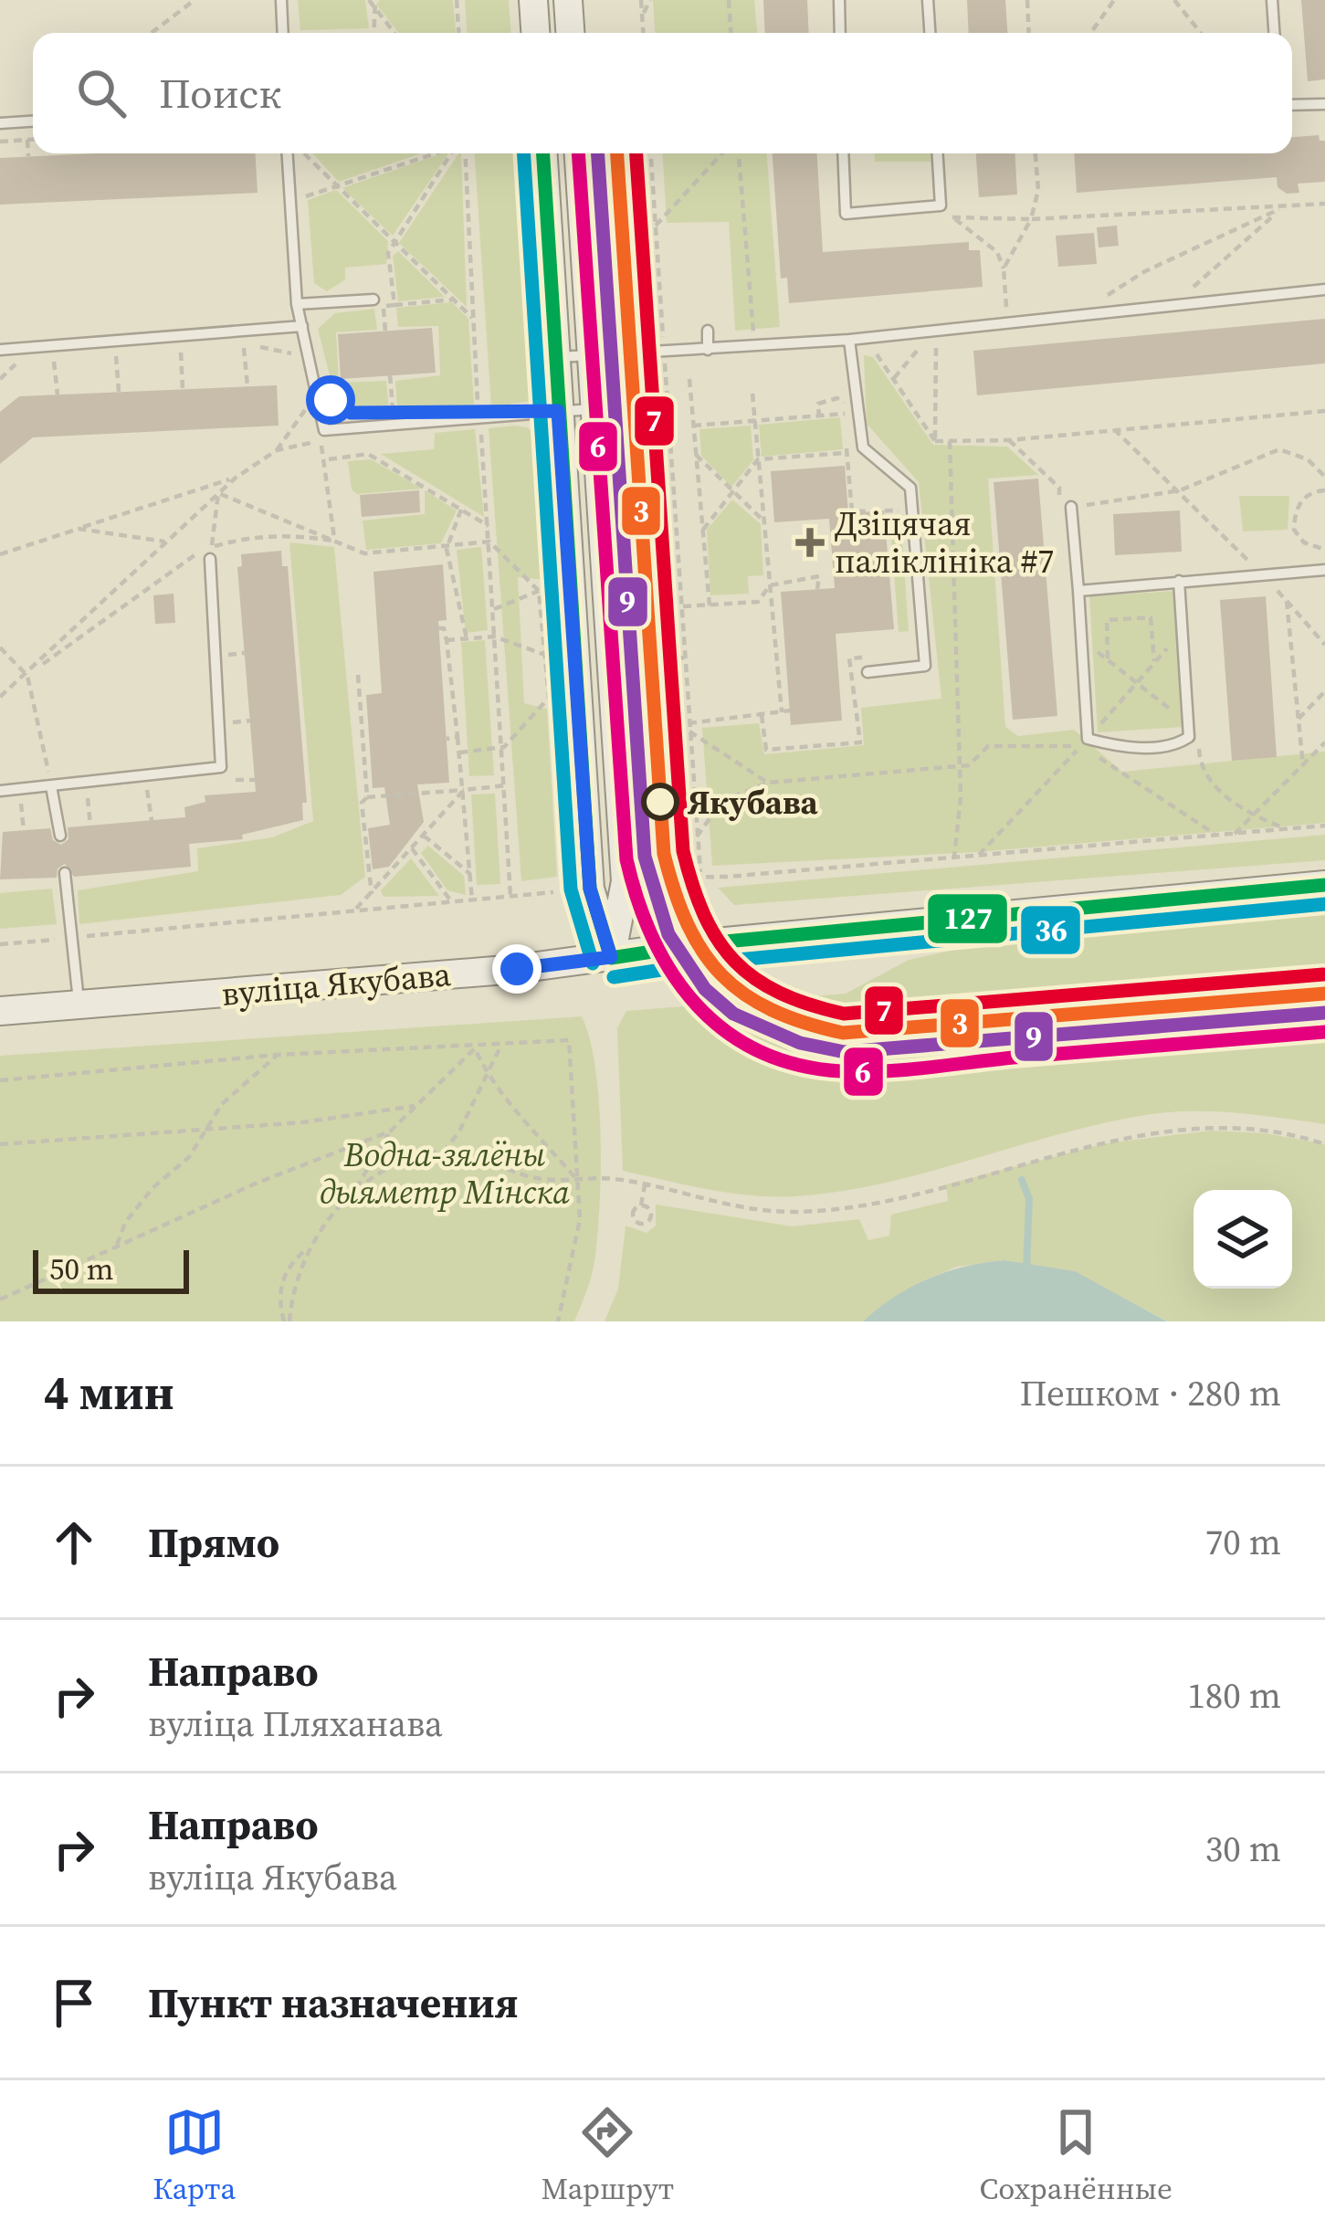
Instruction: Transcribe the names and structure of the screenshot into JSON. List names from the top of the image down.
{
  "streets": {
    "main road": ["вуліца Якубава"]
  },
  "parks": ["Водна-зялёны дыяметр Мінска"],
  "places": {
    "health": ["Дзіцячая паліклініка #7"],
    "other": ["Якубава"]
  },
  "lines": [
    "transit line 3",
    "transit line 9",
    "transit line 7",
    "transit line 6",
    "transit line 127",
    "transit line 36"
  ],
  "scale_bar": "50 m",
  "page": {
    "search": "Поиск",
    "scale": "50 m",
    "heading": ["4 мин", "Пешком · 280 m"],
    "list": [
      ["Прямо", "70 m"],
      ["Направо", "вуліца Пляханава", "180 m"],
      ["Направо", "вуліца Якубава", "30 m"],
      "Пункт назначения"
    ],
    "nav": ["Карта", "Маршрут", "Сохранённые"]
  }
}
